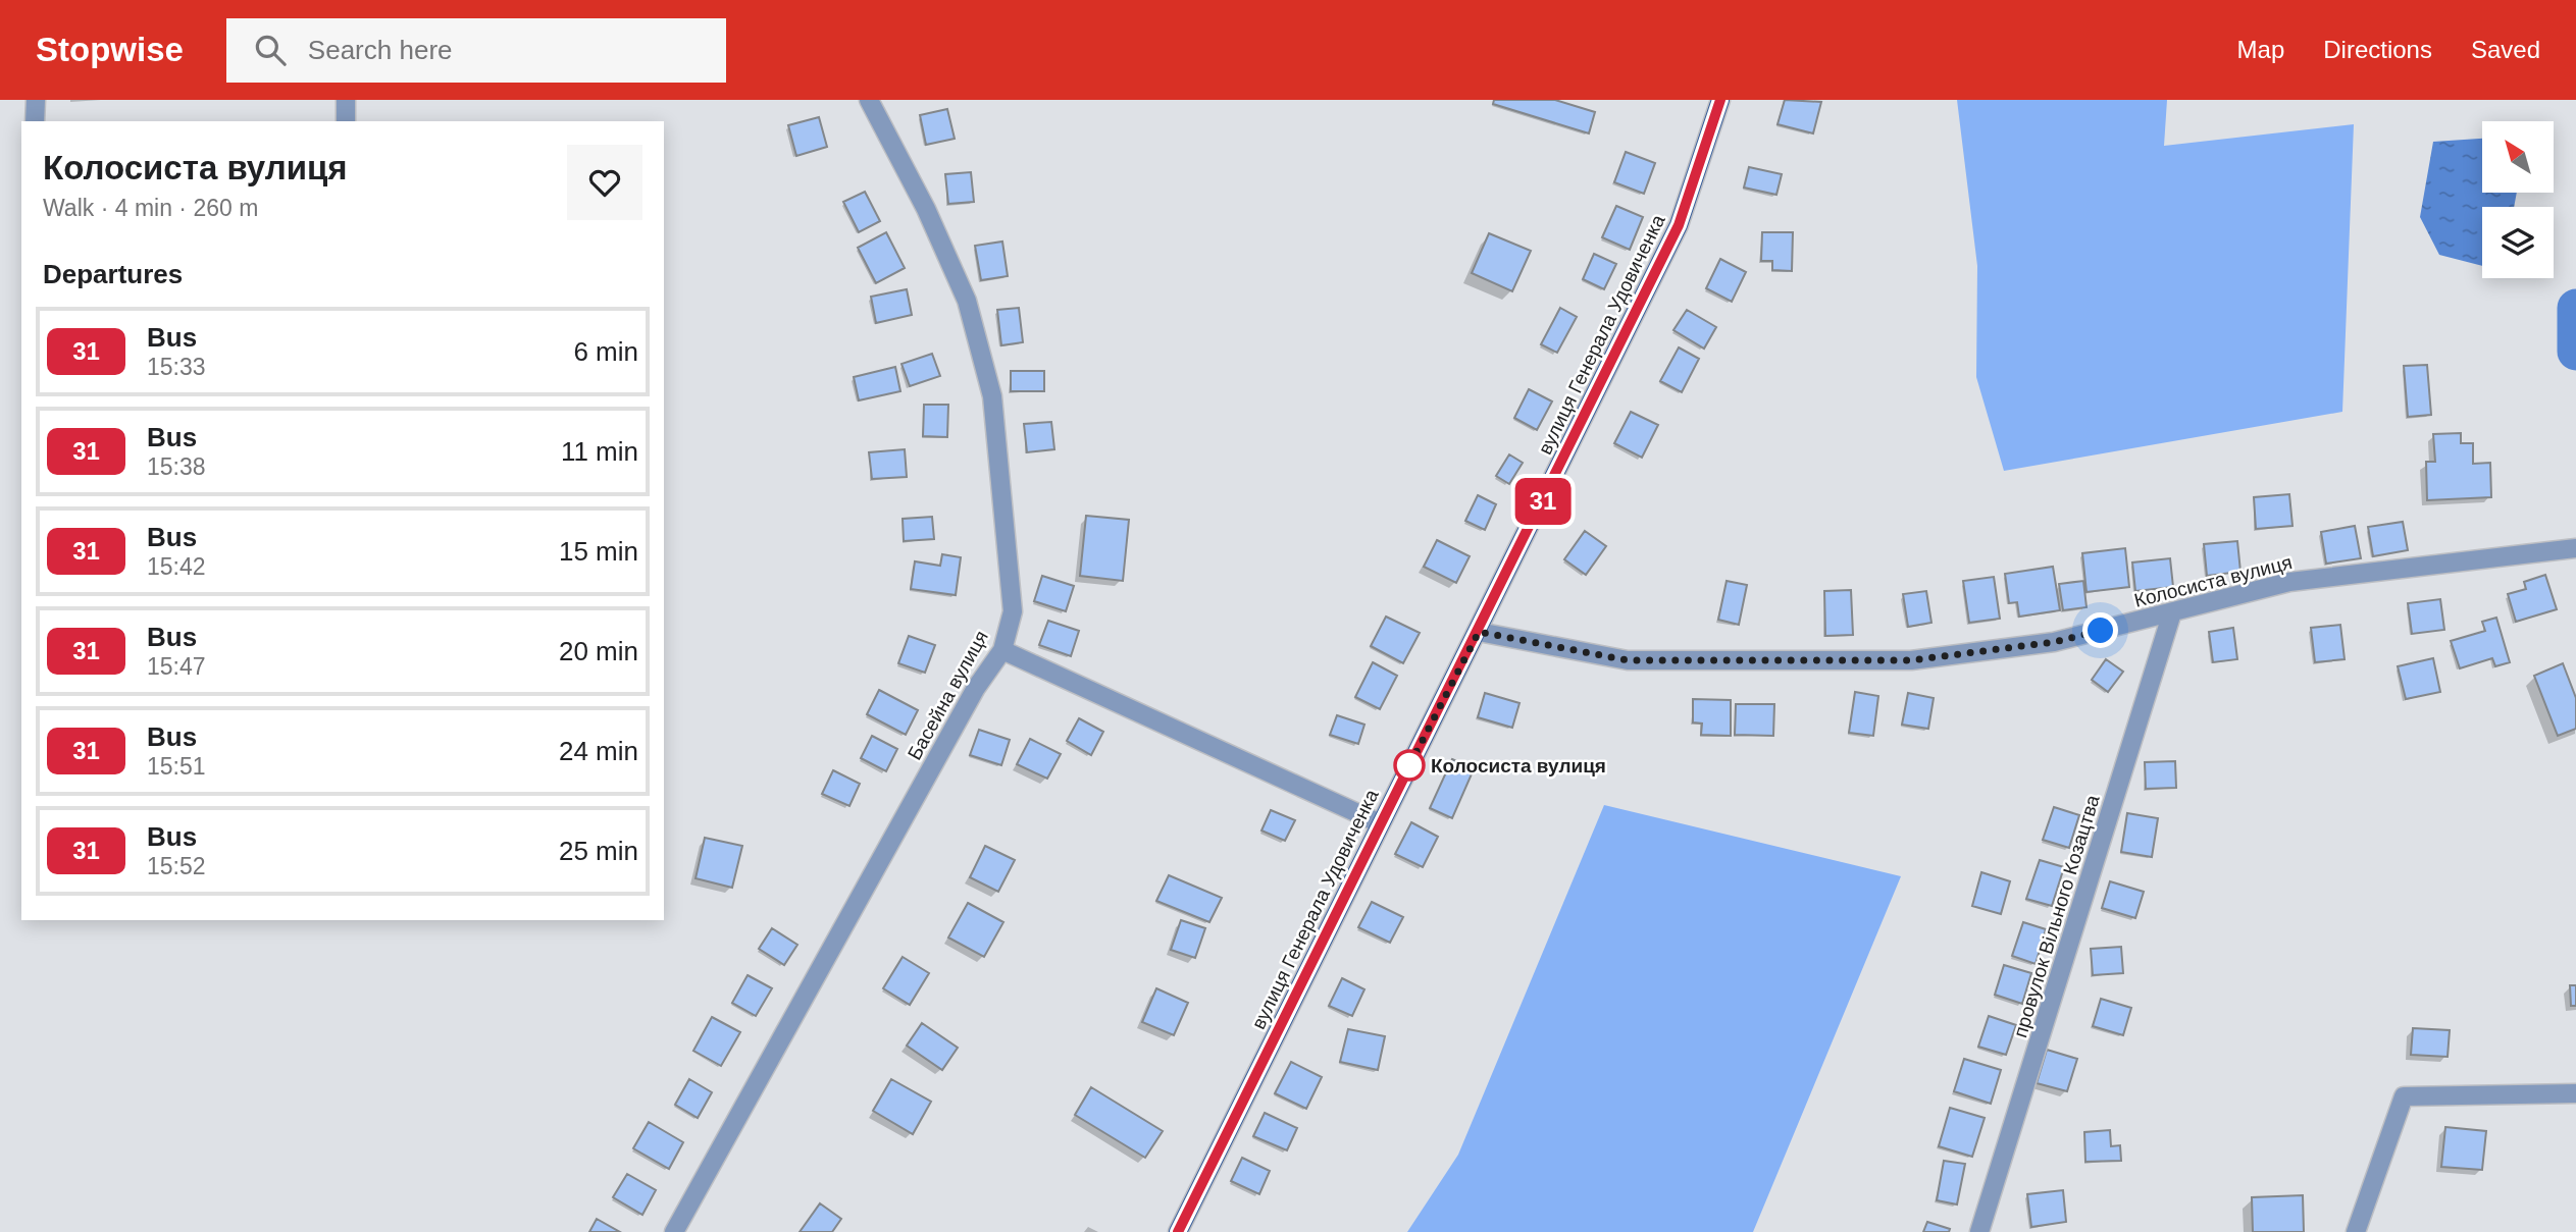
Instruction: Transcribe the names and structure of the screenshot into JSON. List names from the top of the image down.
{
  "streets": {
    "main road": ["вулиця Генерала Удовиченка"],
    "street": ["Колосиста вулиця", "Басейна вулиця", "провулок Вільного Козацтва"]
  },
  "crossings": [
    ["вулиця Генерала Удовиченка", "Колосиста вулиця"],
    ["Колосиста вулиця", "провулок Вільного Козацтва"]
  ],
  "places": ["Колосиста вулиця"],
  "lines": ["bus line 31"],
  "north": "top left",
  "page": {
    "header": "Stopwise",
    "search": "Search here",
    "nav": ["Map", "Directions", "Saved"],
    "on_map": "31",
    "heading": [
      ["Колосиста вулиця", "Walk · 4 min · 260 m"],
      "Departures"
    ],
    "list": [
      {
        "mark": "31",
        "name": "Bus",
        "note": "15:33",
        "value": "6 min"
      },
      {
        "mark": "31",
        "name": "Bus",
        "note": "15:38",
        "value": "11 min"
      },
      {
        "mark": "31",
        "name": "Bus",
        "note": "15:42",
        "value": "15 min"
      },
      {
        "mark": "31",
        "name": "Bus",
        "note": "15:47",
        "value": "20 min"
      },
      {
        "mark": "31",
        "name": "Bus",
        "note": "15:51",
        "value": "24 min"
      },
      {
        "mark": "31",
        "name": "Bus",
        "note": "15:52",
        "value": "25 min"
      }
    ]
  }
}
